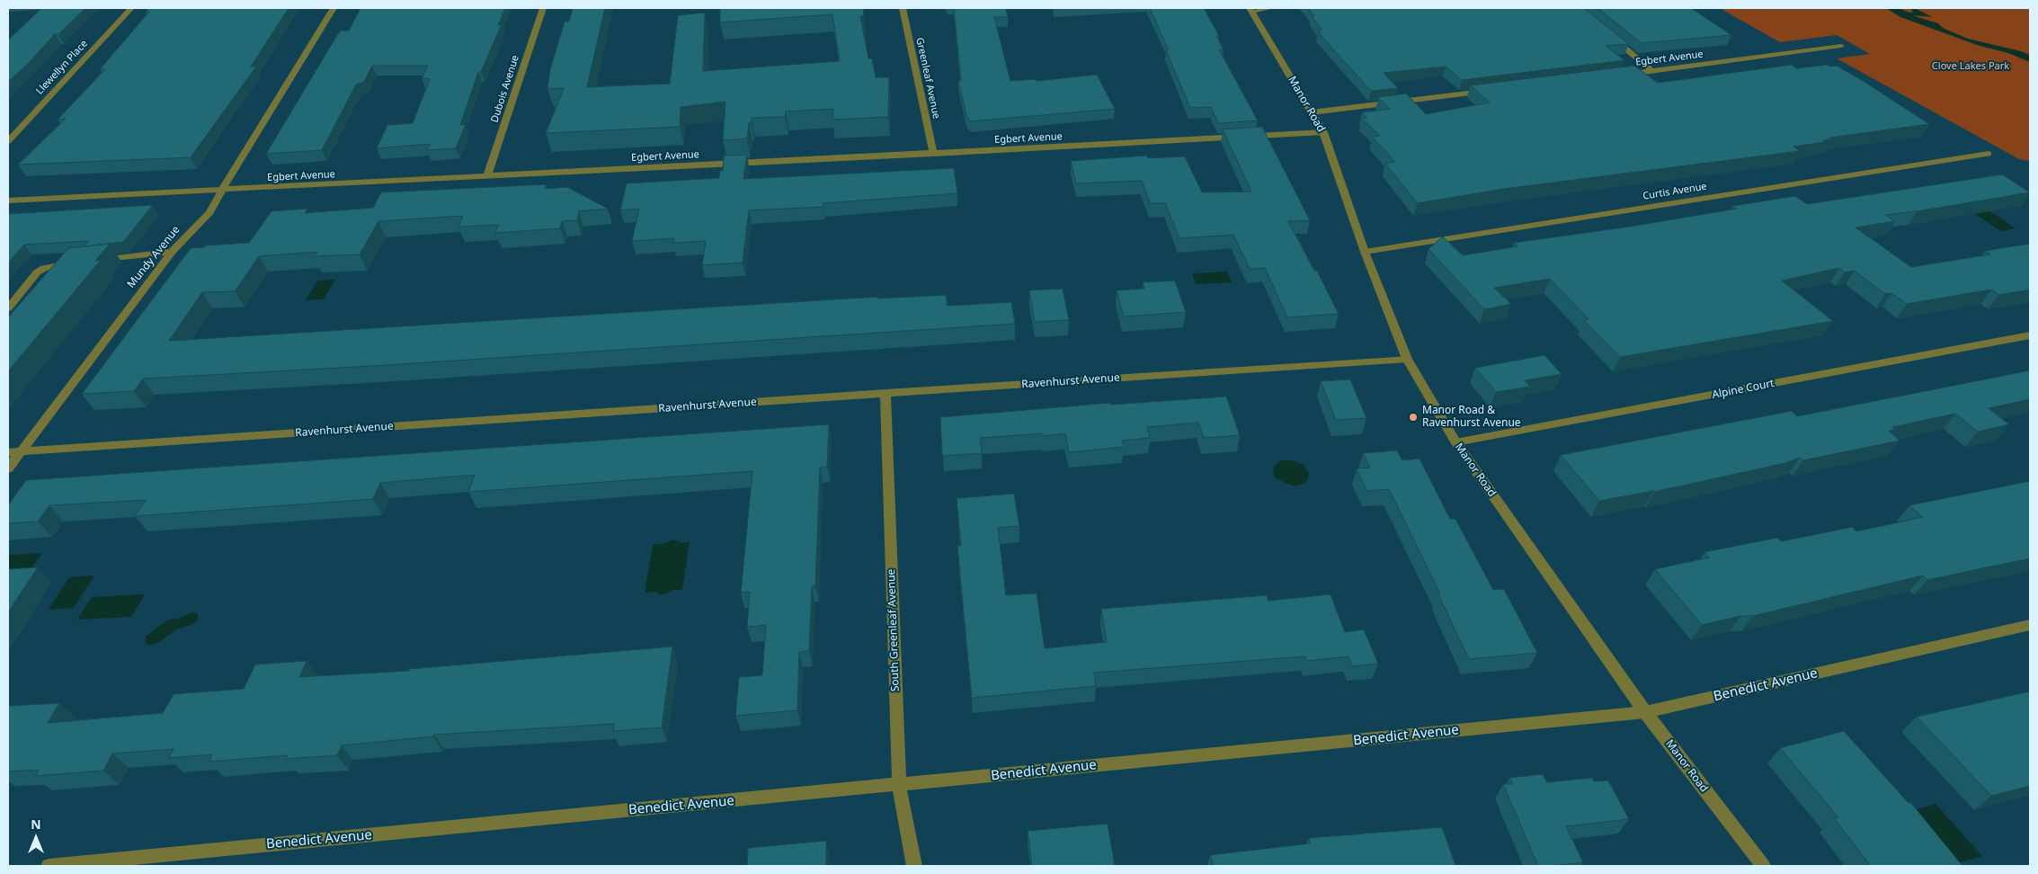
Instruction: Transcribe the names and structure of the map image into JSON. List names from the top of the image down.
{
  "streets": {
    "street": [
      "Egbert Avenue",
      "Llewellyn Place",
      "Greenleaf Avenue",
      "Dubois Avenue",
      "Manor Road",
      "Curtis Avenue",
      "Mundy Avenue",
      "Ravenhurst Avenue",
      "Alpine Court",
      "South Greenleaf Avenue",
      "Benedict Avenue"
    ]
  },
  "crossings": [
    ["Egbert Avenue", "Greenleaf Avenue"],
    ["Egbert Avenue", "Dubois Avenue"],
    ["Egbert Avenue", "Manor Road"],
    ["Egbert Avenue", "Mundy Avenue"],
    ["Manor Road", "Curtis Avenue"],
    ["Manor Road", "Ravenhurst Avenue"],
    ["Manor Road", "Alpine Court"],
    ["Manor Road", "Benedict Avenue"],
    ["Mundy Avenue", "Ravenhurst Avenue"],
    ["Ravenhurst Avenue", "South Greenleaf Avenue"],
    ["South Greenleaf Avenue", "Benedict Avenue"]
  ],
  "parks": ["Clove Lakes Park"],
  "places": ["Manor Road & Ravenhurst Avenue"],
  "north": "top"
}
